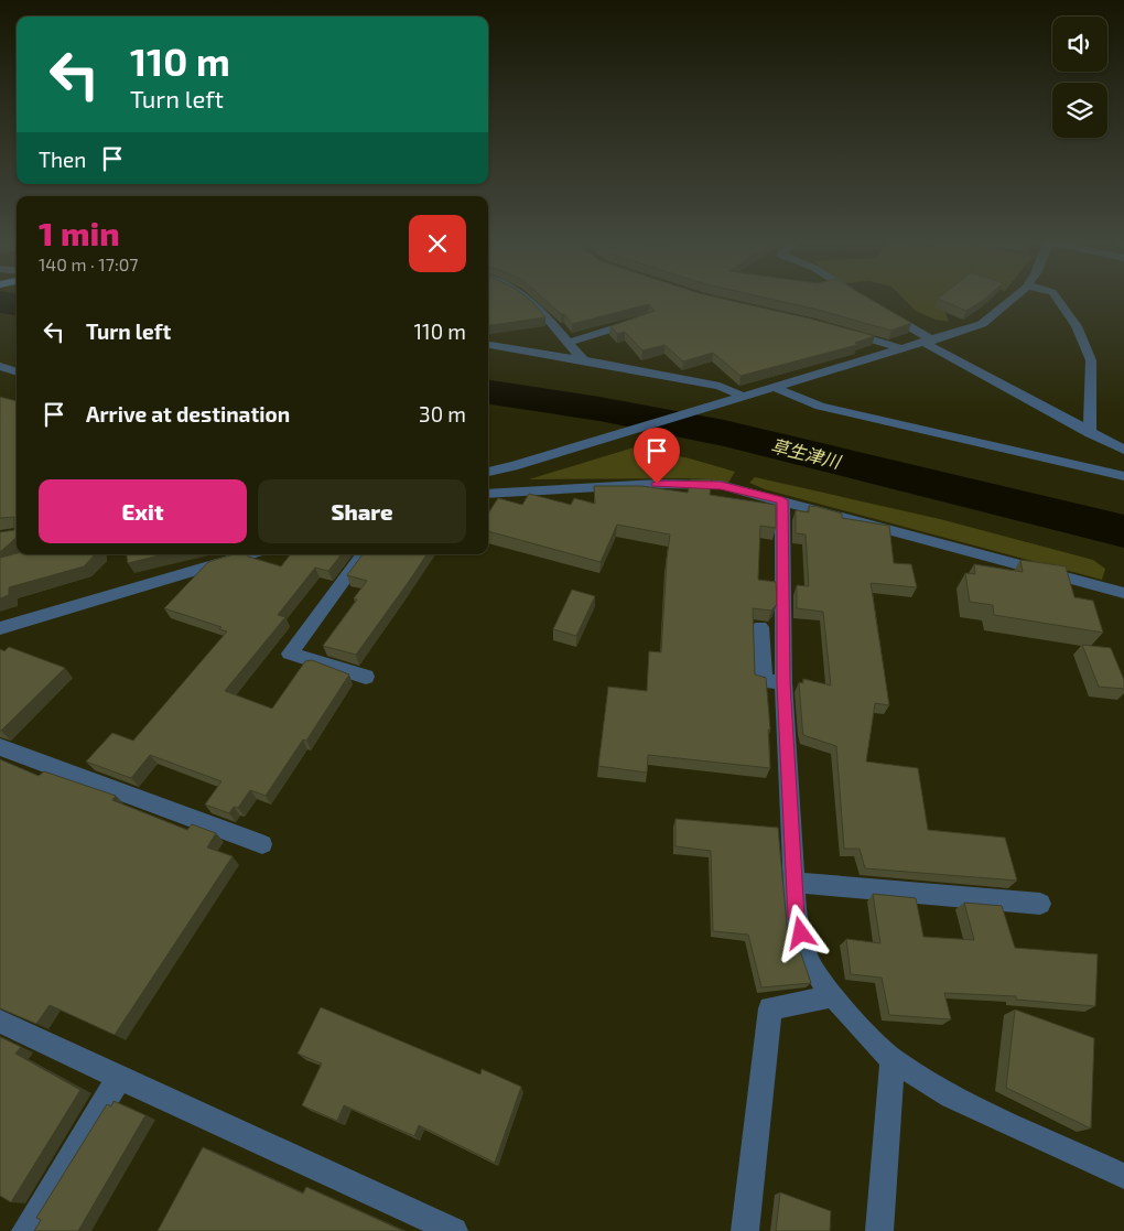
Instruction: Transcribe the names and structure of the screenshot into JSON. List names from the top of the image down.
{
  "water": ["草生津川"],
  "page": {
    "turn": ["110 m", "Turn left"],
    "then": "Then",
    "heading": ["1 min", "140 m · 17:07"],
    "list": [
      {
        "name": "Turn left",
        "value": "110 m"
      },
      {
        "name": "Arrive at destination",
        "value": "30 m"
      }
    ],
    "buttons": ["Exit", "Share"]
  }
}
